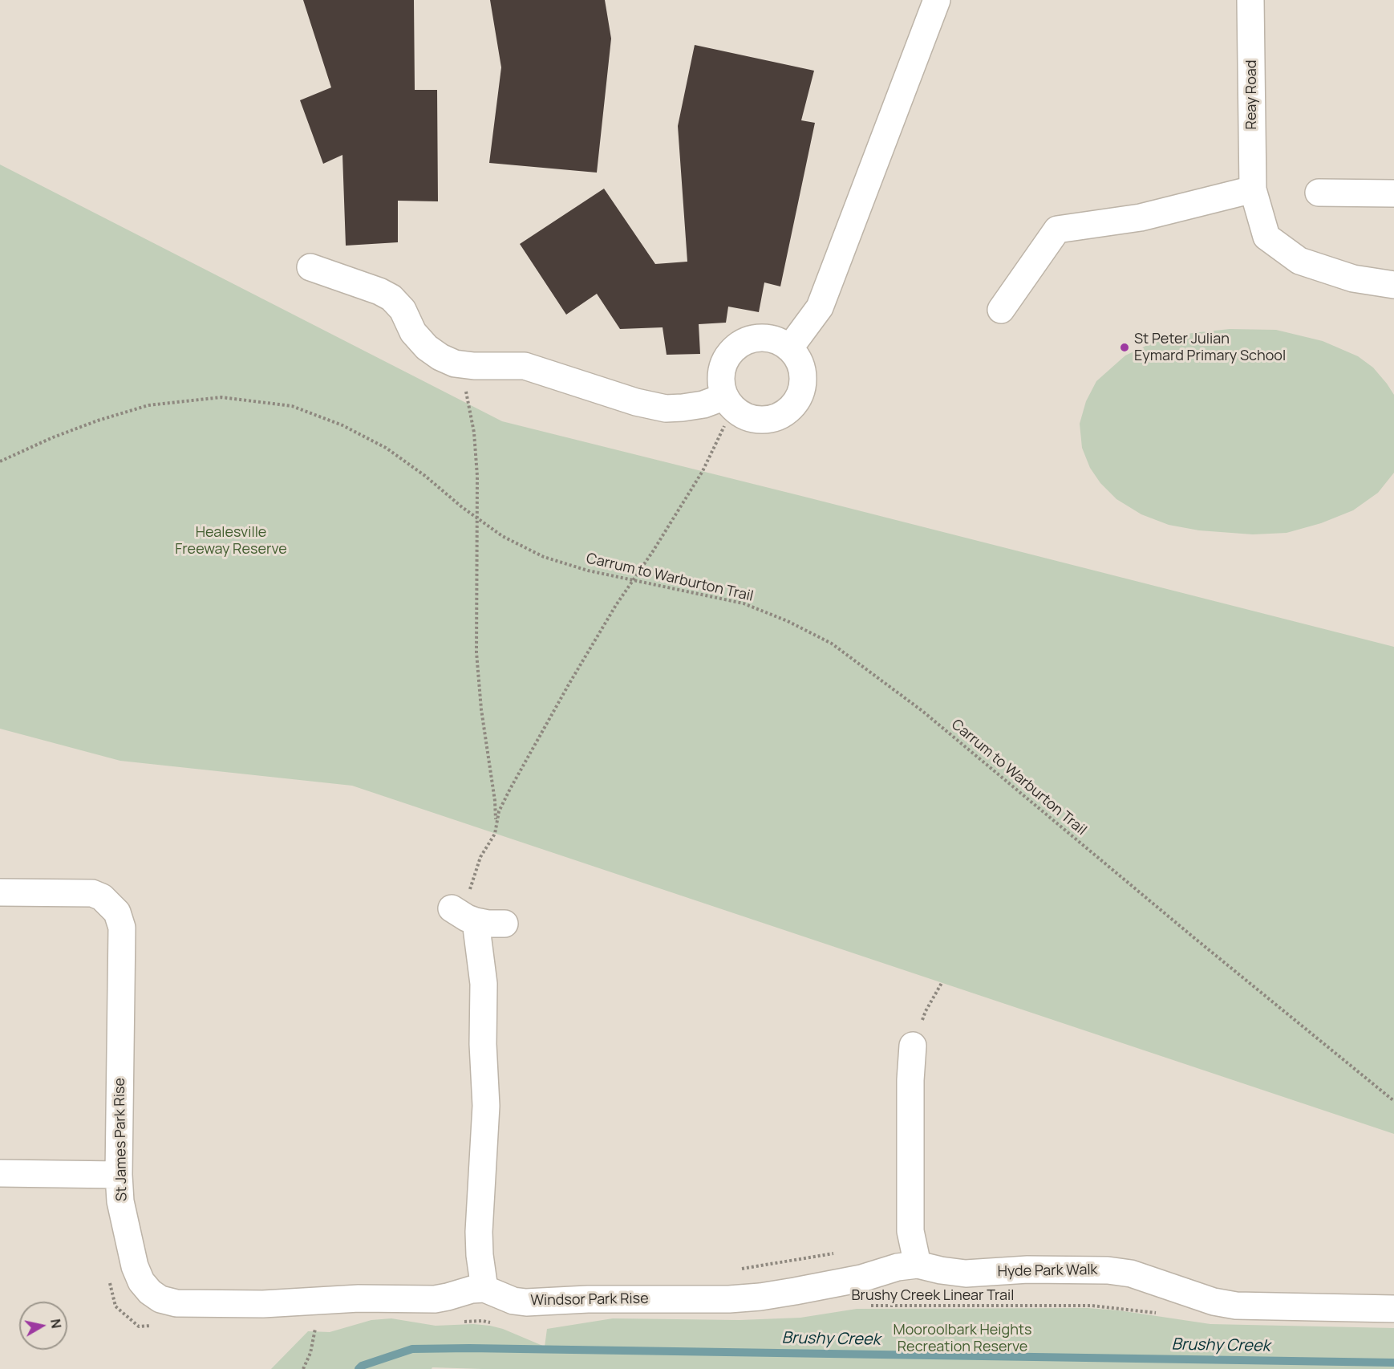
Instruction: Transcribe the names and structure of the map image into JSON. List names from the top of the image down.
{
  "streets": {
    "street": [
      "Reay Road",
      "St James Park Rise",
      "Hyde Park Walk",
      "Windsor Park Rise"
    ],
    "path": ["Carrum to Warburton Trail", "Brushy Creek Linear Trail"]
  },
  "crossings": [
    ["St James Park Rise", "Windsor Park Rise"],
    ["Hyde Park Walk", "Windsor Park Rise"]
  ],
  "water": ["Brushy Creek"],
  "parks": ["Healesville Freeway Reserve", "Mooroolbark Heights Recreation Reserve"],
  "places": ["St Peter Julian Eymard Primary School"],
  "north": "right"
}
